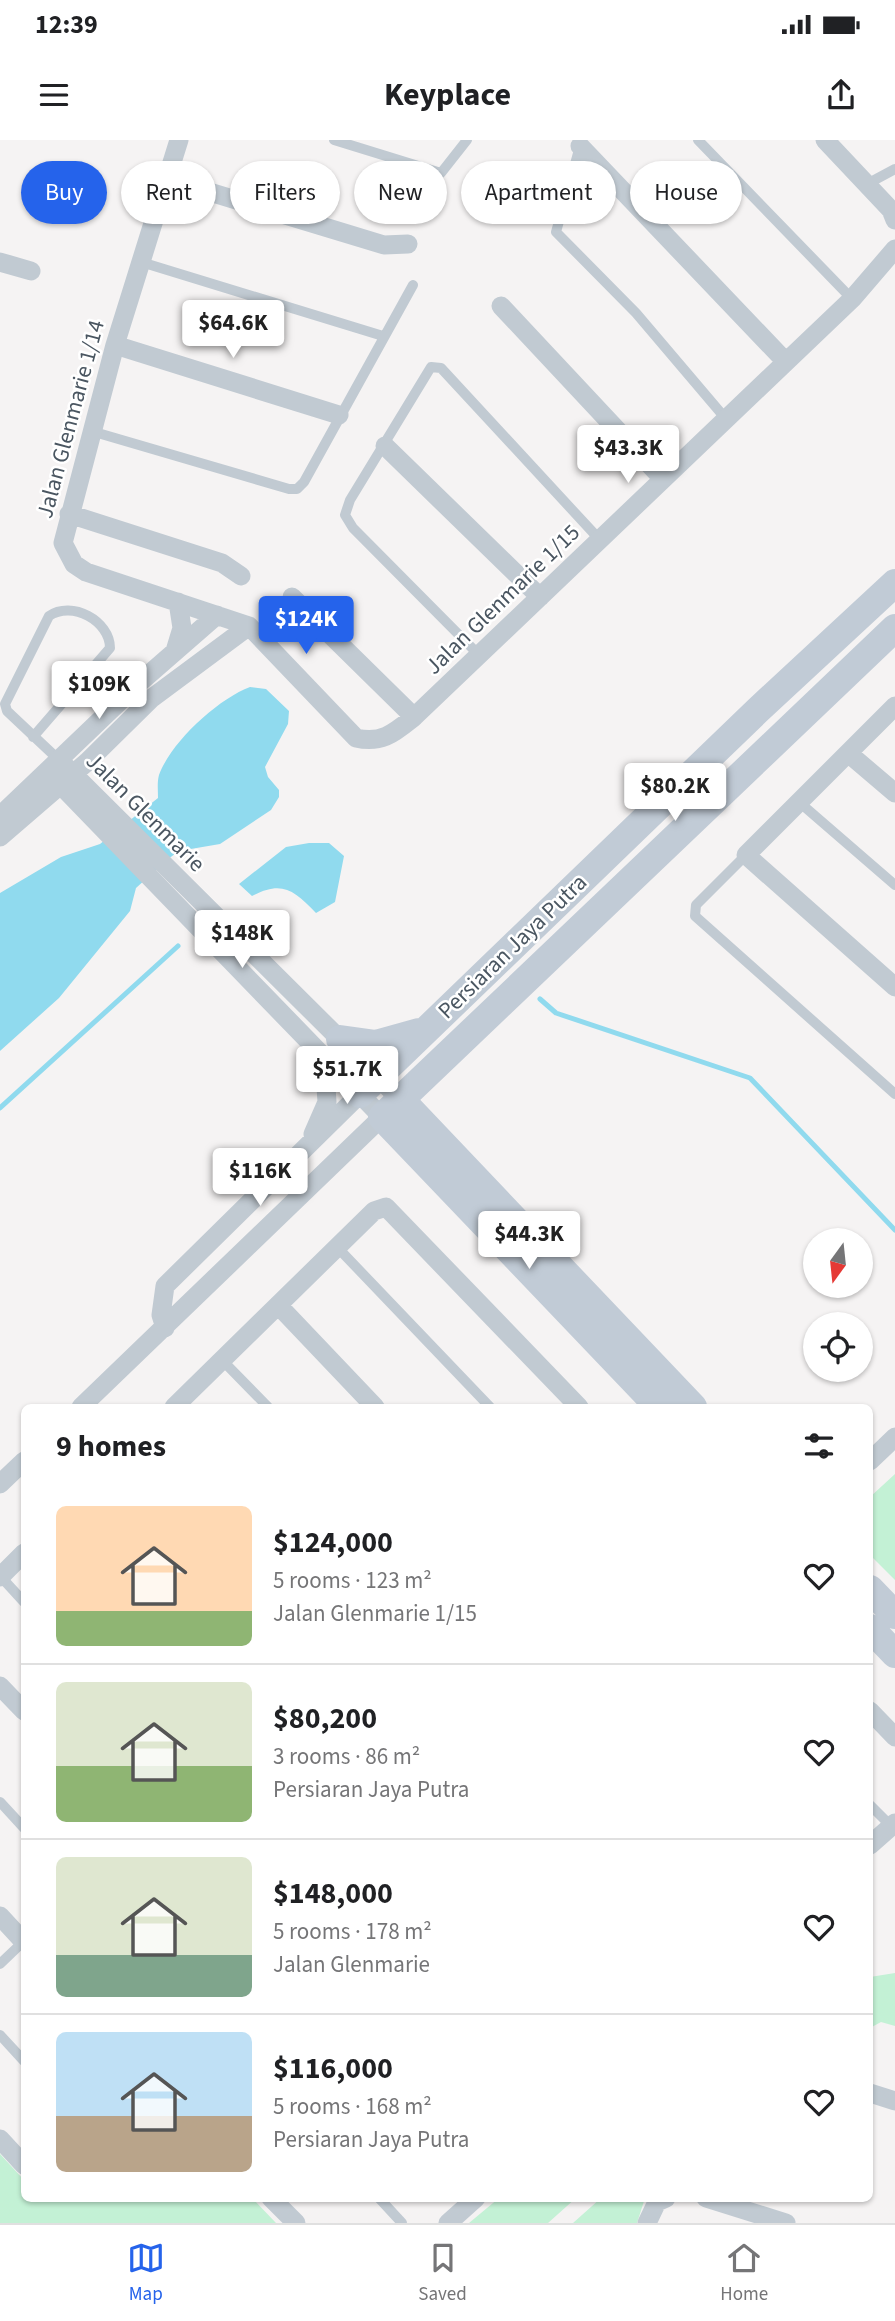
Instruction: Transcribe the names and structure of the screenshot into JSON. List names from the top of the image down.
{
  "streets": {
    "street": [
      "Jalan Glenmarie 1/14",
      "Jalan Glenmarie 1/15",
      "Jalan Glenmarie",
      "Persiaran Jaya Putra"
    ]
  },
  "crossings": [
    ["Jalan Glenmarie 1/14", "Jalan Glenmarie 1/15"],
    ["Jalan Glenmarie", "Persiaran Jaya Putra"]
  ],
  "north": "bottom",
  "page": {
    "status": "12:39",
    "header": "Keyplace",
    "chip": [
      "Buy",
      "Rent",
      "Filters",
      "New",
      "Apartment",
      "House"
    ],
    "price": [
      "$64.6K",
      "$43.3K",
      "$124K",
      "$109K",
      "$80.2K",
      "$148K",
      "$51.7K",
      "$116K",
      "$44.3K"
    ],
    "heading": "9 homes",
    "list": [
      {
        "name": "$124,000",
        "note": "5 rooms · 123 m² · Jalan Glenmarie 1/15"
      },
      {
        "name": "$80,200",
        "note": "3 rooms · 86 m² · Persiaran Jaya Putra"
      },
      {
        "name": "$148,000",
        "note": "5 rooms · 178 m² · Jalan Glenmarie"
      },
      {
        "name": "$116,000",
        "note": "5 rooms · 168 m² · Persiaran Jaya Putra"
      }
    ],
    "tabs": ["Map", "Saved", "Home"]
  }
}
